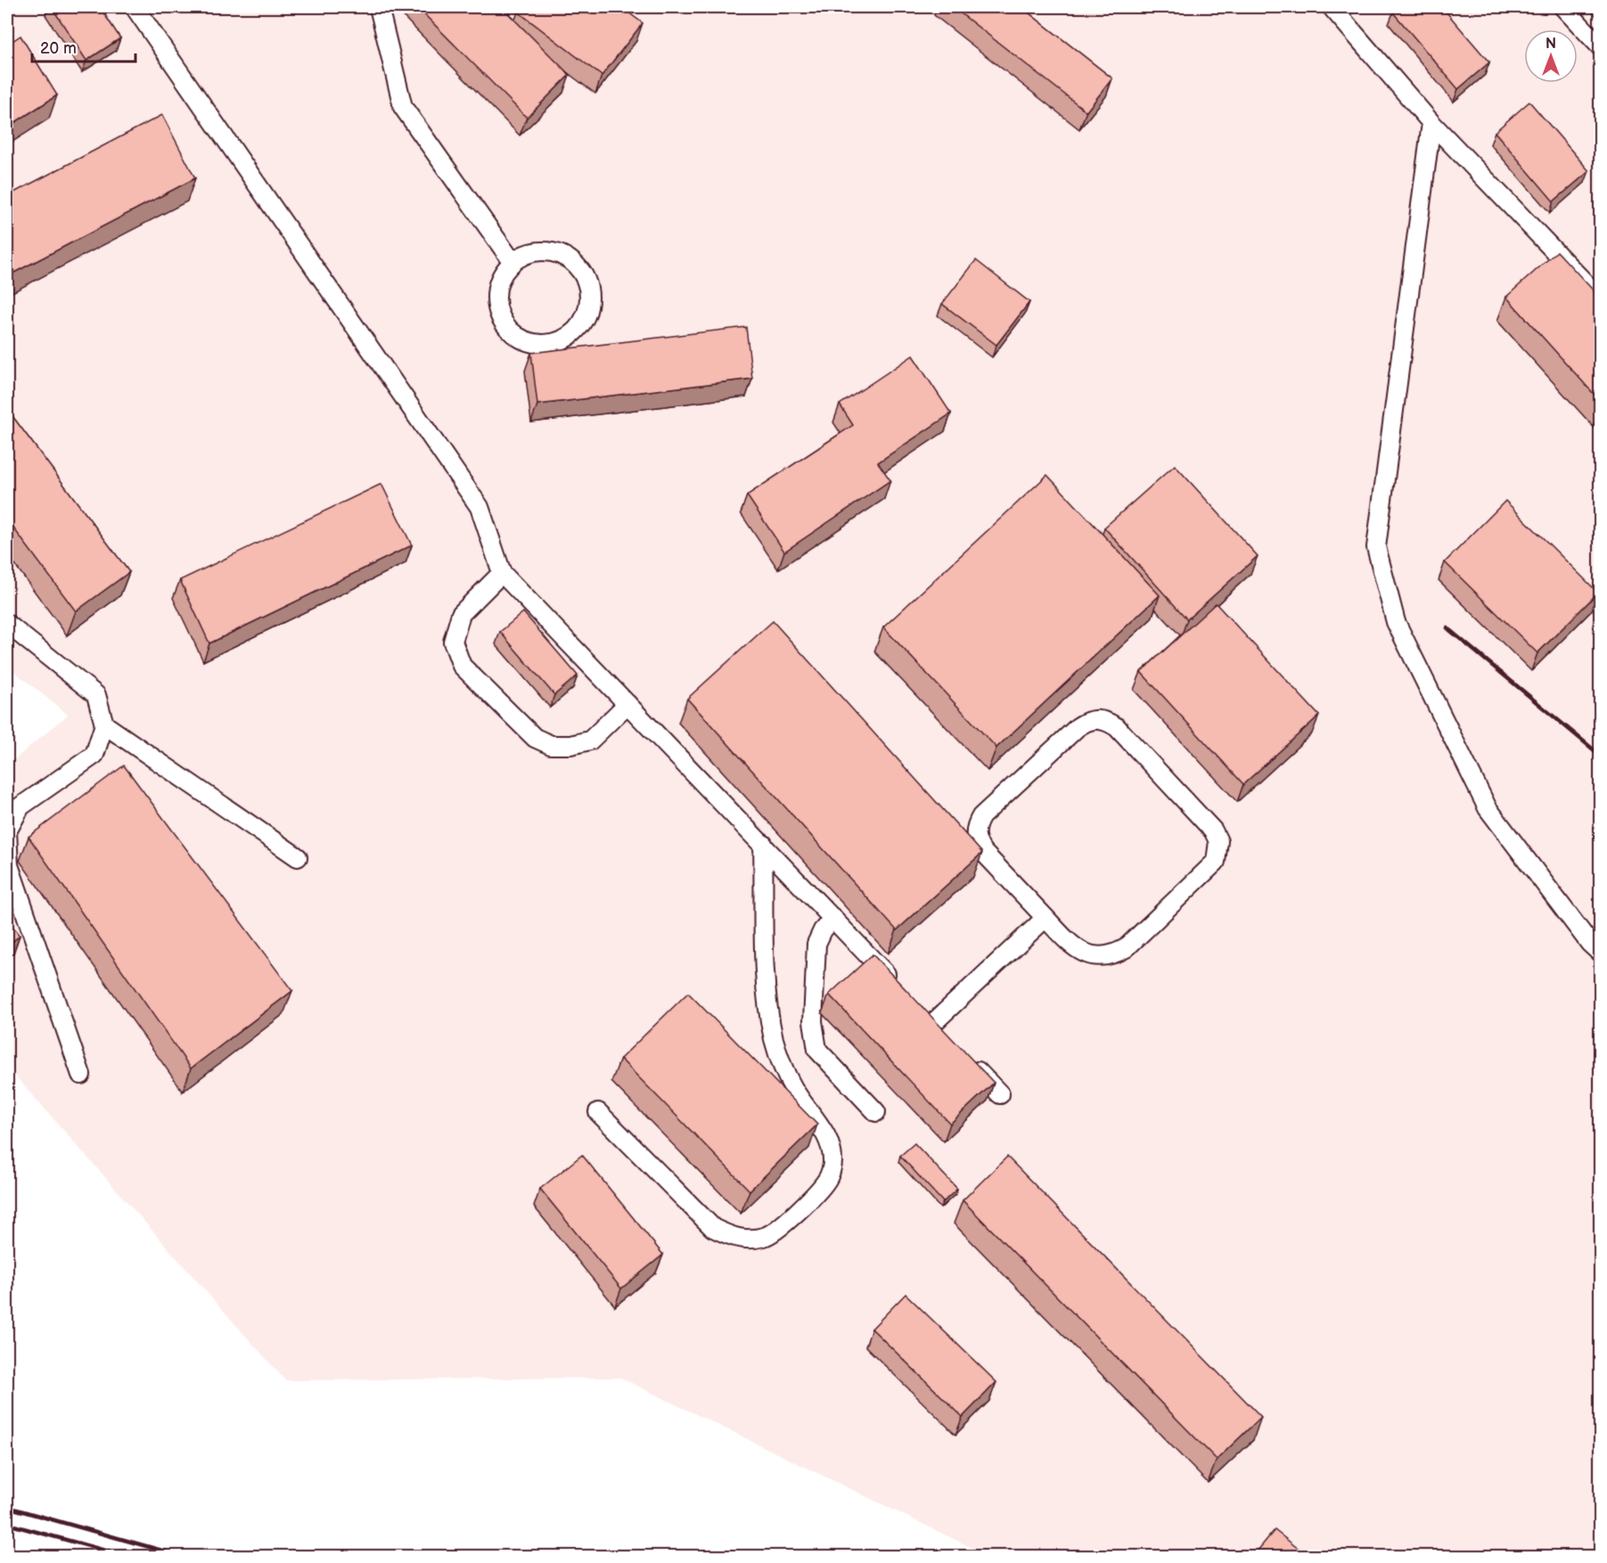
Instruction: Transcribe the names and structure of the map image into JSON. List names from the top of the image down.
{
  "scale_bar": "20 m",
  "north": "top"
}
